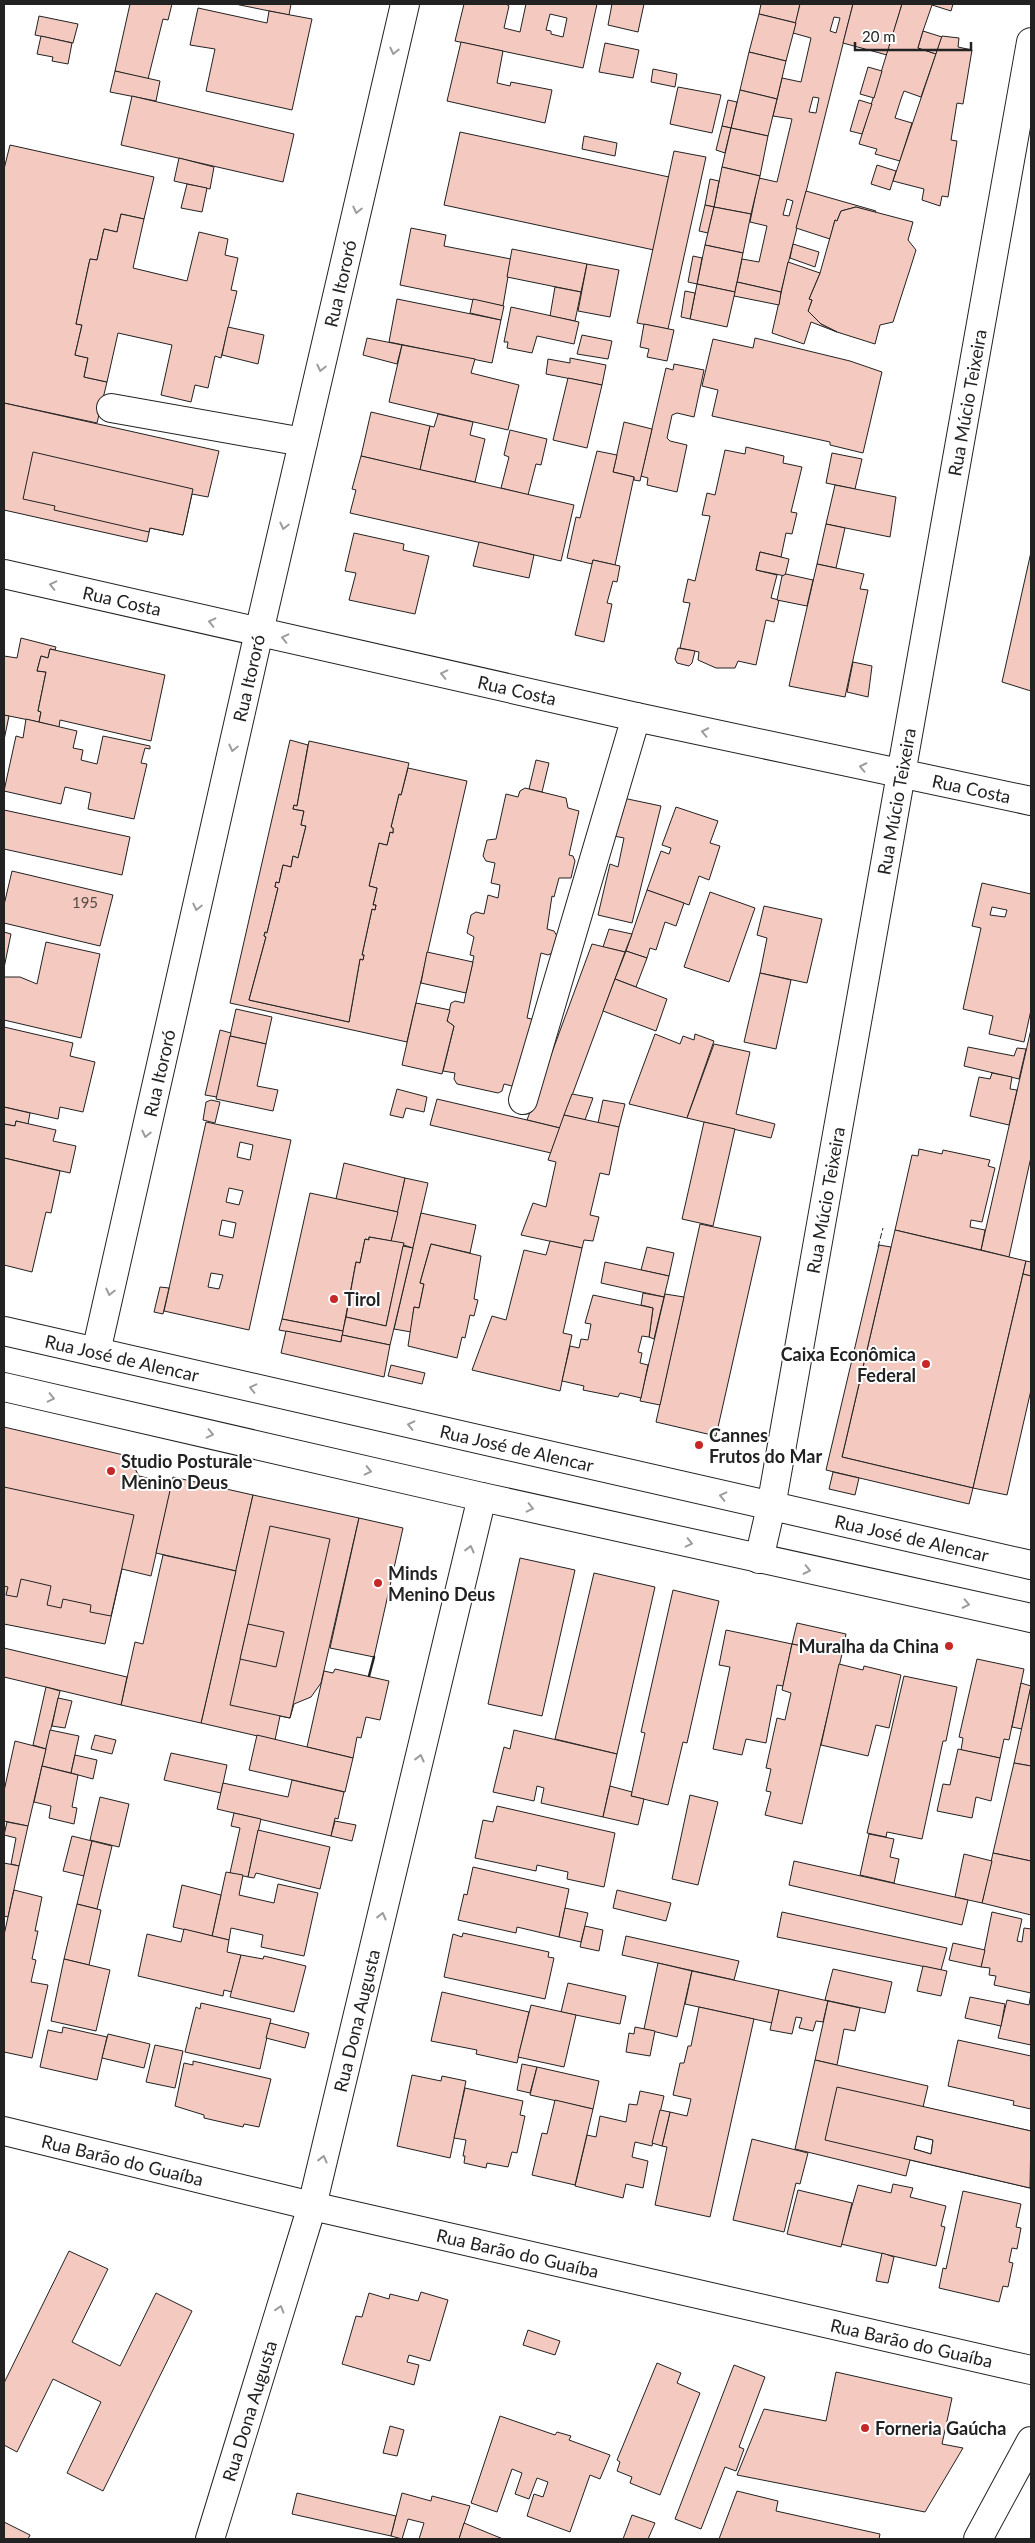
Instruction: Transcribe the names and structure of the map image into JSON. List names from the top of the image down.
{
  "streets": {
    "street": [
      "Rua Itororó",
      "Rua Múcio Teixeira",
      "Rua Costa",
      "Rua José de Alencar",
      "Rua Dona Augusta",
      "Rua Barão do Guaíba"
    ]
  },
  "crossings": [
    ["Rua Itororó", "Rua Costa"],
    ["Rua Itororó", "Rua José de Alencar"],
    ["Rua Múcio Teixeira", "Rua Costa"],
    ["Rua Múcio Teixeira", "Rua José de Alencar"],
    ["Rua Dona Augusta", "Rua Barão do Guaíba"]
  ],
  "one_way": ["Rua Itororó", "Rua Costa", "Rua Dona Augusta"],
  "places": [
    "Tirol",
    "Caixa Econômica Federal",
    "Cannes Frutos do Mar",
    "Studio Posturale Menino Deus",
    "Minds Menino Deus",
    "Muralha da China",
    "Forneria Gaúcha"
  ],
  "house_numbers": ["195"],
  "scale_bar": "20 m"
}
